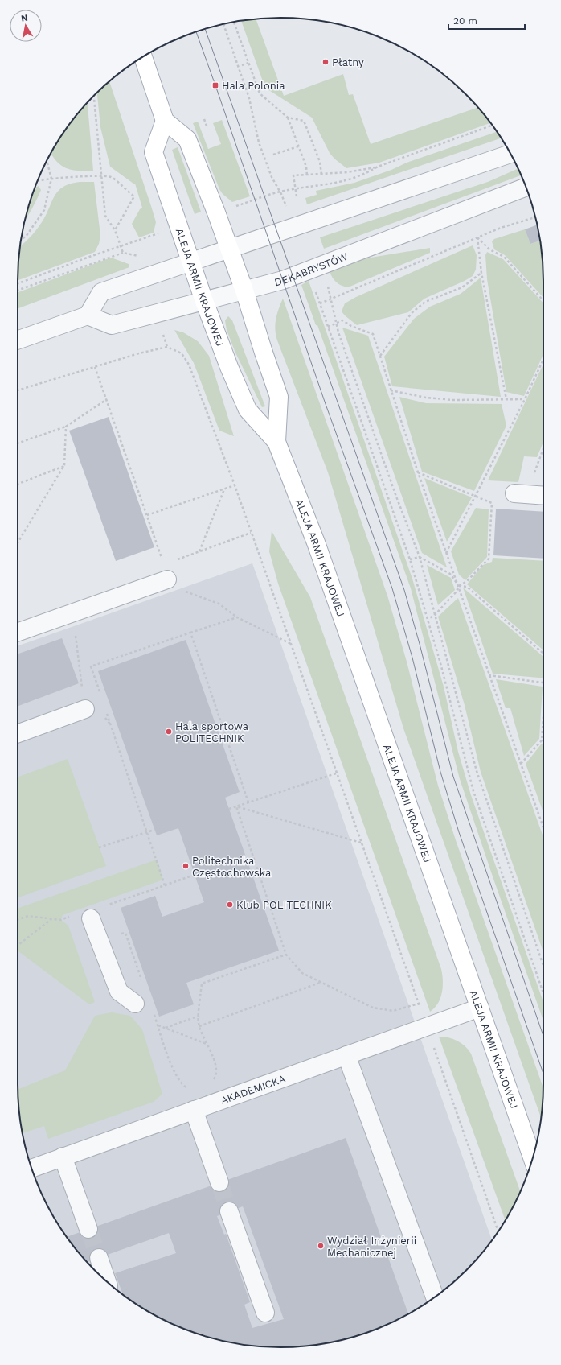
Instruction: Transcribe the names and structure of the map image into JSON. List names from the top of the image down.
{
  "streets": {
    "main road": ["ALEJA ARMII KRAJOWEJ"],
    "street": ["DEKABRYSTÓW", "AKADEMICKA"]
  },
  "crossings": [
    ["DEKABRYSTÓW", "ALEJA ARMII KRAJOWEJ"],
    ["ALEJA ARMII KRAJOWEJ", "AKADEMICKA"]
  ],
  "places": {
    "other": [
      "Płatny",
      "Hala sportowa POLITECHNIK",
      "Politechnika Częstochowska",
      "Klub POLITECHNIK",
      "Wydział Inżynierii Mechanicznej"
    ],
    "transit": ["Hala Polonia"]
  },
  "scale_bar": "20 m",
  "north": "top"
}
